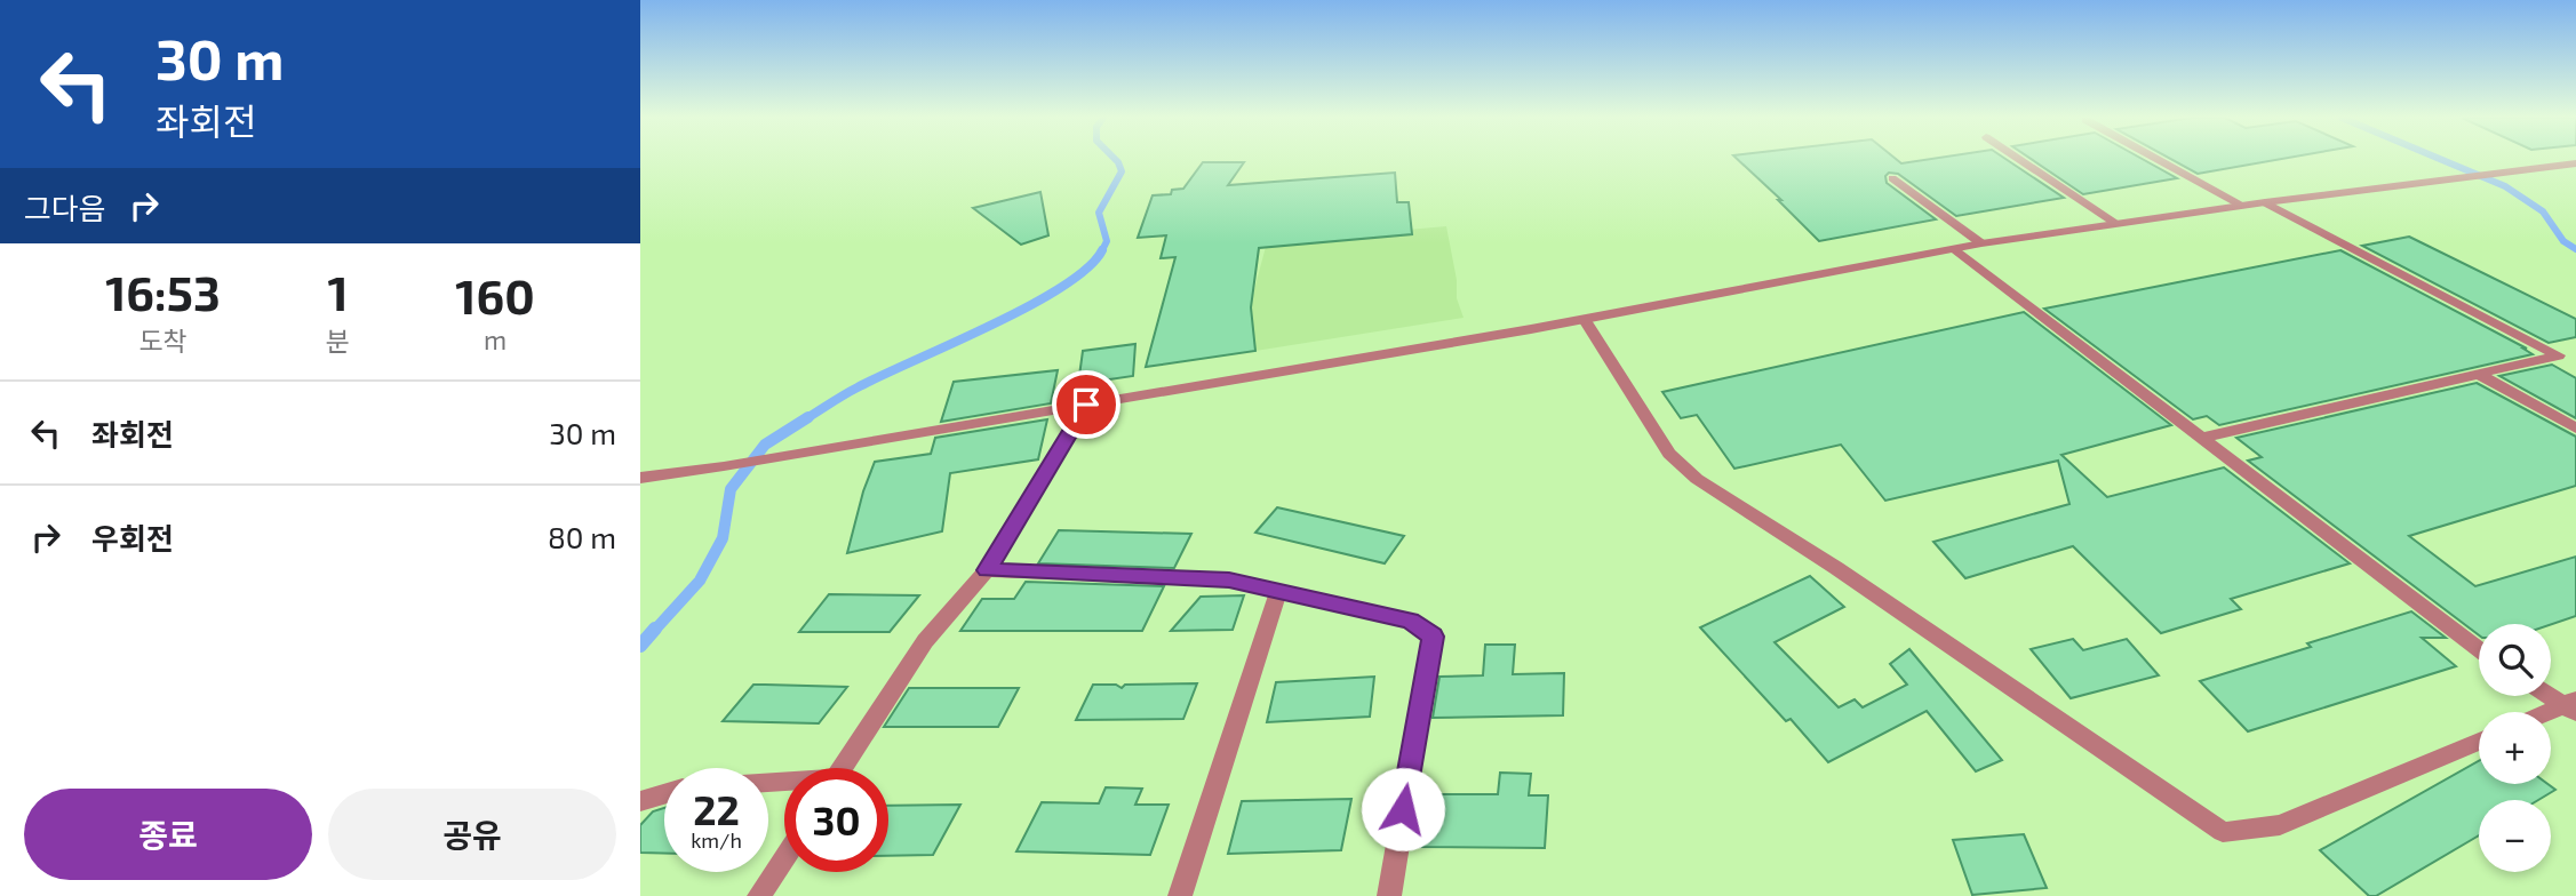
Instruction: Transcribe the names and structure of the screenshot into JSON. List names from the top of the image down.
{
  "page": {
    "turn": ["30 m", "좌회전"],
    "then": "그다음",
    "eta": [
      "16:53",
      "도착",
      "1",
      "분",
      "160",
      "m"
    ],
    "list": [
      {
        "name": "좌회전",
        "value": "30 m"
      },
      {
        "name": "우회전",
        "value": "80 m"
      }
    ],
    "map_buttons": ["+", "−"],
    "speed": "22 km/h",
    "limit": "30",
    "buttons": ["종료", "공유"]
  }
}
